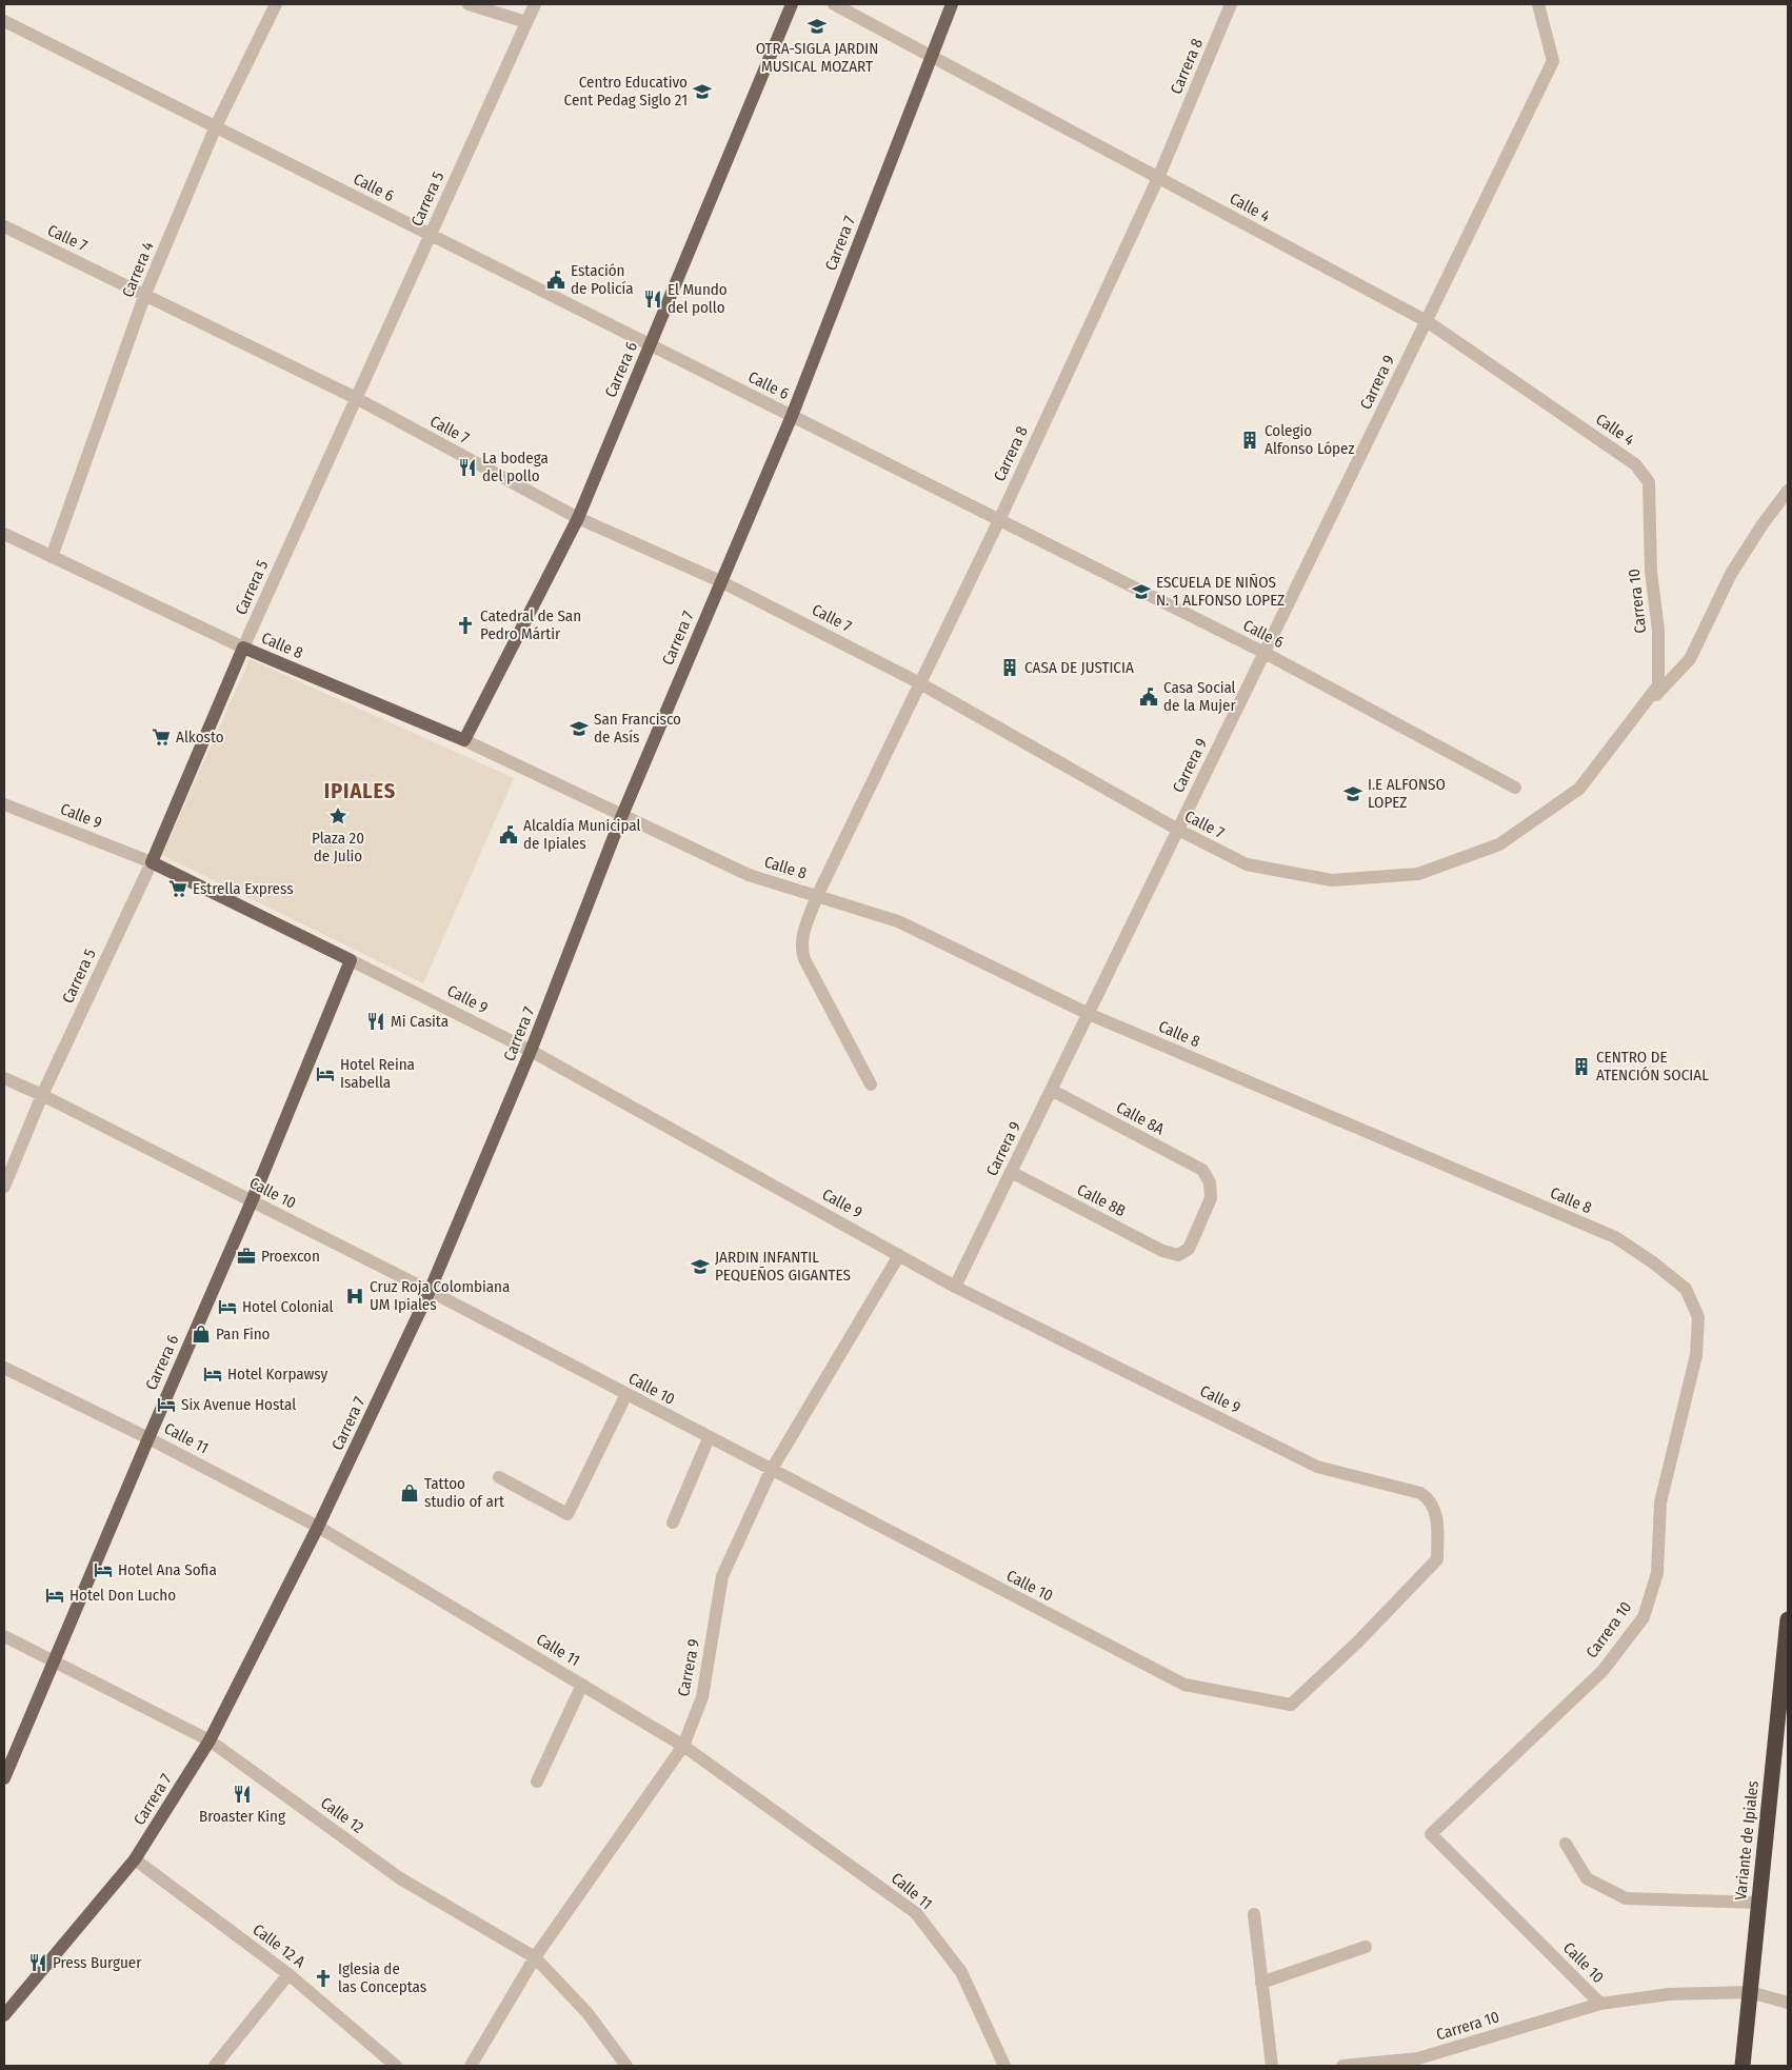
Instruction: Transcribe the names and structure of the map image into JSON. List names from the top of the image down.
{
  "streets": {
    "highway": ["Variante de Ipiales"],
    "main road": [
      "Carrera 5",
      "Carrera 7",
      "Carrera 6",
      "Calle 8",
      "Calle 9"
    ],
    "street": [
      "Carrera 8",
      "Calle 6",
      "Calle 4",
      "Calle 7",
      "Carrera 4",
      "Carrera 9",
      "Carrera 10",
      "Calle 8A",
      "Calle 10",
      "Calle 8B",
      "Calle 11",
      "Calle 12",
      "Calle 12 A"
    ]
  },
  "crossings": [
    ["Carrera 8", "Calle 6"],
    ["Carrera 8", "Calle 4"],
    ["Carrera 8", "Calle 7"],
    ["Carrera 8", "Calle 8"],
    ["Calle 6", "Carrera 5"],
    ["Calle 6", "Carrera 7"],
    ["Calle 6", "Carrera 4"],
    ["Calle 6", "Carrera 6"],
    ["Calle 6", "Carrera 9"],
    ["Carrera 5", "Calle 7"],
    ["Carrera 5", "Calle 8"],
    ["Carrera 5", "Calle 9"],
    ["Carrera 5", "Calle 10"],
    ["Calle 4", "Carrera 7"],
    ["Calle 4", "Carrera 9"],
    ["Calle 4", "Carrera 10"],
    ["Calle 7", "Carrera 7"],
    ["Calle 7", "Carrera 4"],
    ["Calle 7", "Carrera 6"],
    ["Calle 7", "Carrera 9"],
    ["Calle 7", "Carrera 10"],
    ["Carrera 7", "Calle 8"],
    ["Carrera 7", "Calle 9"],
    ["Carrera 7", "Calle 10"],
    ["Carrera 7", "Calle 11"],
    ["Carrera 7", "Calle 12"],
    ["Carrera 7", "Calle 12 A"],
    ["Carrera 4", "Calle 8"],
    ["Carrera 6", "Calle 8"],
    ["Carrera 6", "Calle 9"],
    ["Carrera 6", "Calle 10"],
    ["Carrera 6", "Calle 11"],
    ["Carrera 6", "Calle 12"],
    ["Carrera 9", "Calle 8"],
    ["Carrera 9", "Calle 9"],
    ["Carrera 9", "Calle 8A"],
    ["Carrera 9", "Calle 10"],
    ["Carrera 9", "Calle 8B"],
    ["Carrera 9", "Calle 11"],
    ["Carrera 9", "Calle 12"],
    ["Carrera 10", "Calle 8"],
    ["Carrera 10", "Calle 10"],
    ["Calle 9", "Calle 10"],
    ["Calle 8A", "Calle 8B"],
    ["Calle 10", "Variante de Ipiales"]
  ],
  "districts": ["IPIALES"],
  "places": {
    "school or university": [
      "OTRA-SIGLA JARDIN MUSICAL MOZART",
      "Centro Educativo Cent Pedag Siglo 21",
      "ESCUELA DE NIÑOS N. 1 ALFONSO LOPEZ",
      "San Francisco de Asís",
      "I.E ALFONSO LOPEZ",
      "JARDIN INFANTIL PEQUEÑOS GIGANTES"
    ],
    "public building": ["Estación de Policía", "Casa Social de la Mujer", "Alcaldía Municipal de Ipiales"],
    "restaurant": [
      "El Mundo del pollo",
      "La bodega del pollo",
      "Mi Casita",
      "Broaster King",
      "Press Burguer"
    ],
    "building": ["Colegio Alfonso López", "CASA DE JUSTICIA", "CENTRO DE ATENCIÓN SOCIAL"],
    "church": ["Catedral de San Pedro Mártir", "Iglesia de las Conceptas"],
    "supermarket": ["Alkosto", "Estrella Express"],
    "place": ["Plaza 20 de Julio"],
    "hotel": [
      "Hotel Reina Isabella",
      "Hotel Colonial",
      "Hotel Korpawsy",
      "Six Avenue Hostal",
      "Hotel Ana Sofia",
      "Hotel Don Lucho"
    ],
    "office": ["Proexcon"],
    "hospital": ["Cruz Roja Colombiana UM Ipiales"],
    "shop": ["Pan Fino", "Tattoo studio of art"]
  }
}
